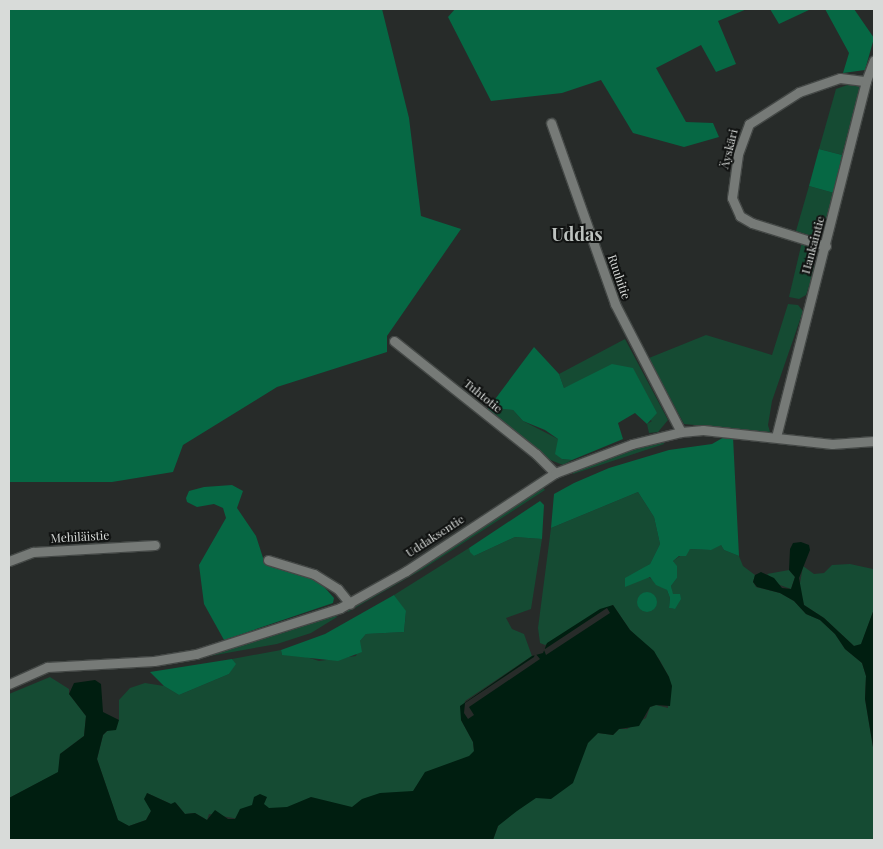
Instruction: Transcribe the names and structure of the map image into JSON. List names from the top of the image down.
{
  "streets": {
    "street": [
      "Äyskäri",
      "Hankaintie",
      "Ruuhitie",
      "Tuhtotie",
      "Uddaksentie",
      "Mehiläistie"
    ]
  },
  "crossings": [
    ["Äyskäri", "Hankaintie"],
    ["Hankaintie", "Uddaksentie"],
    ["Ruuhitie", "Uddaksentie"],
    ["Tuhtotie", "Uddaksentie"]
  ],
  "districts": ["Uddas"]
}
